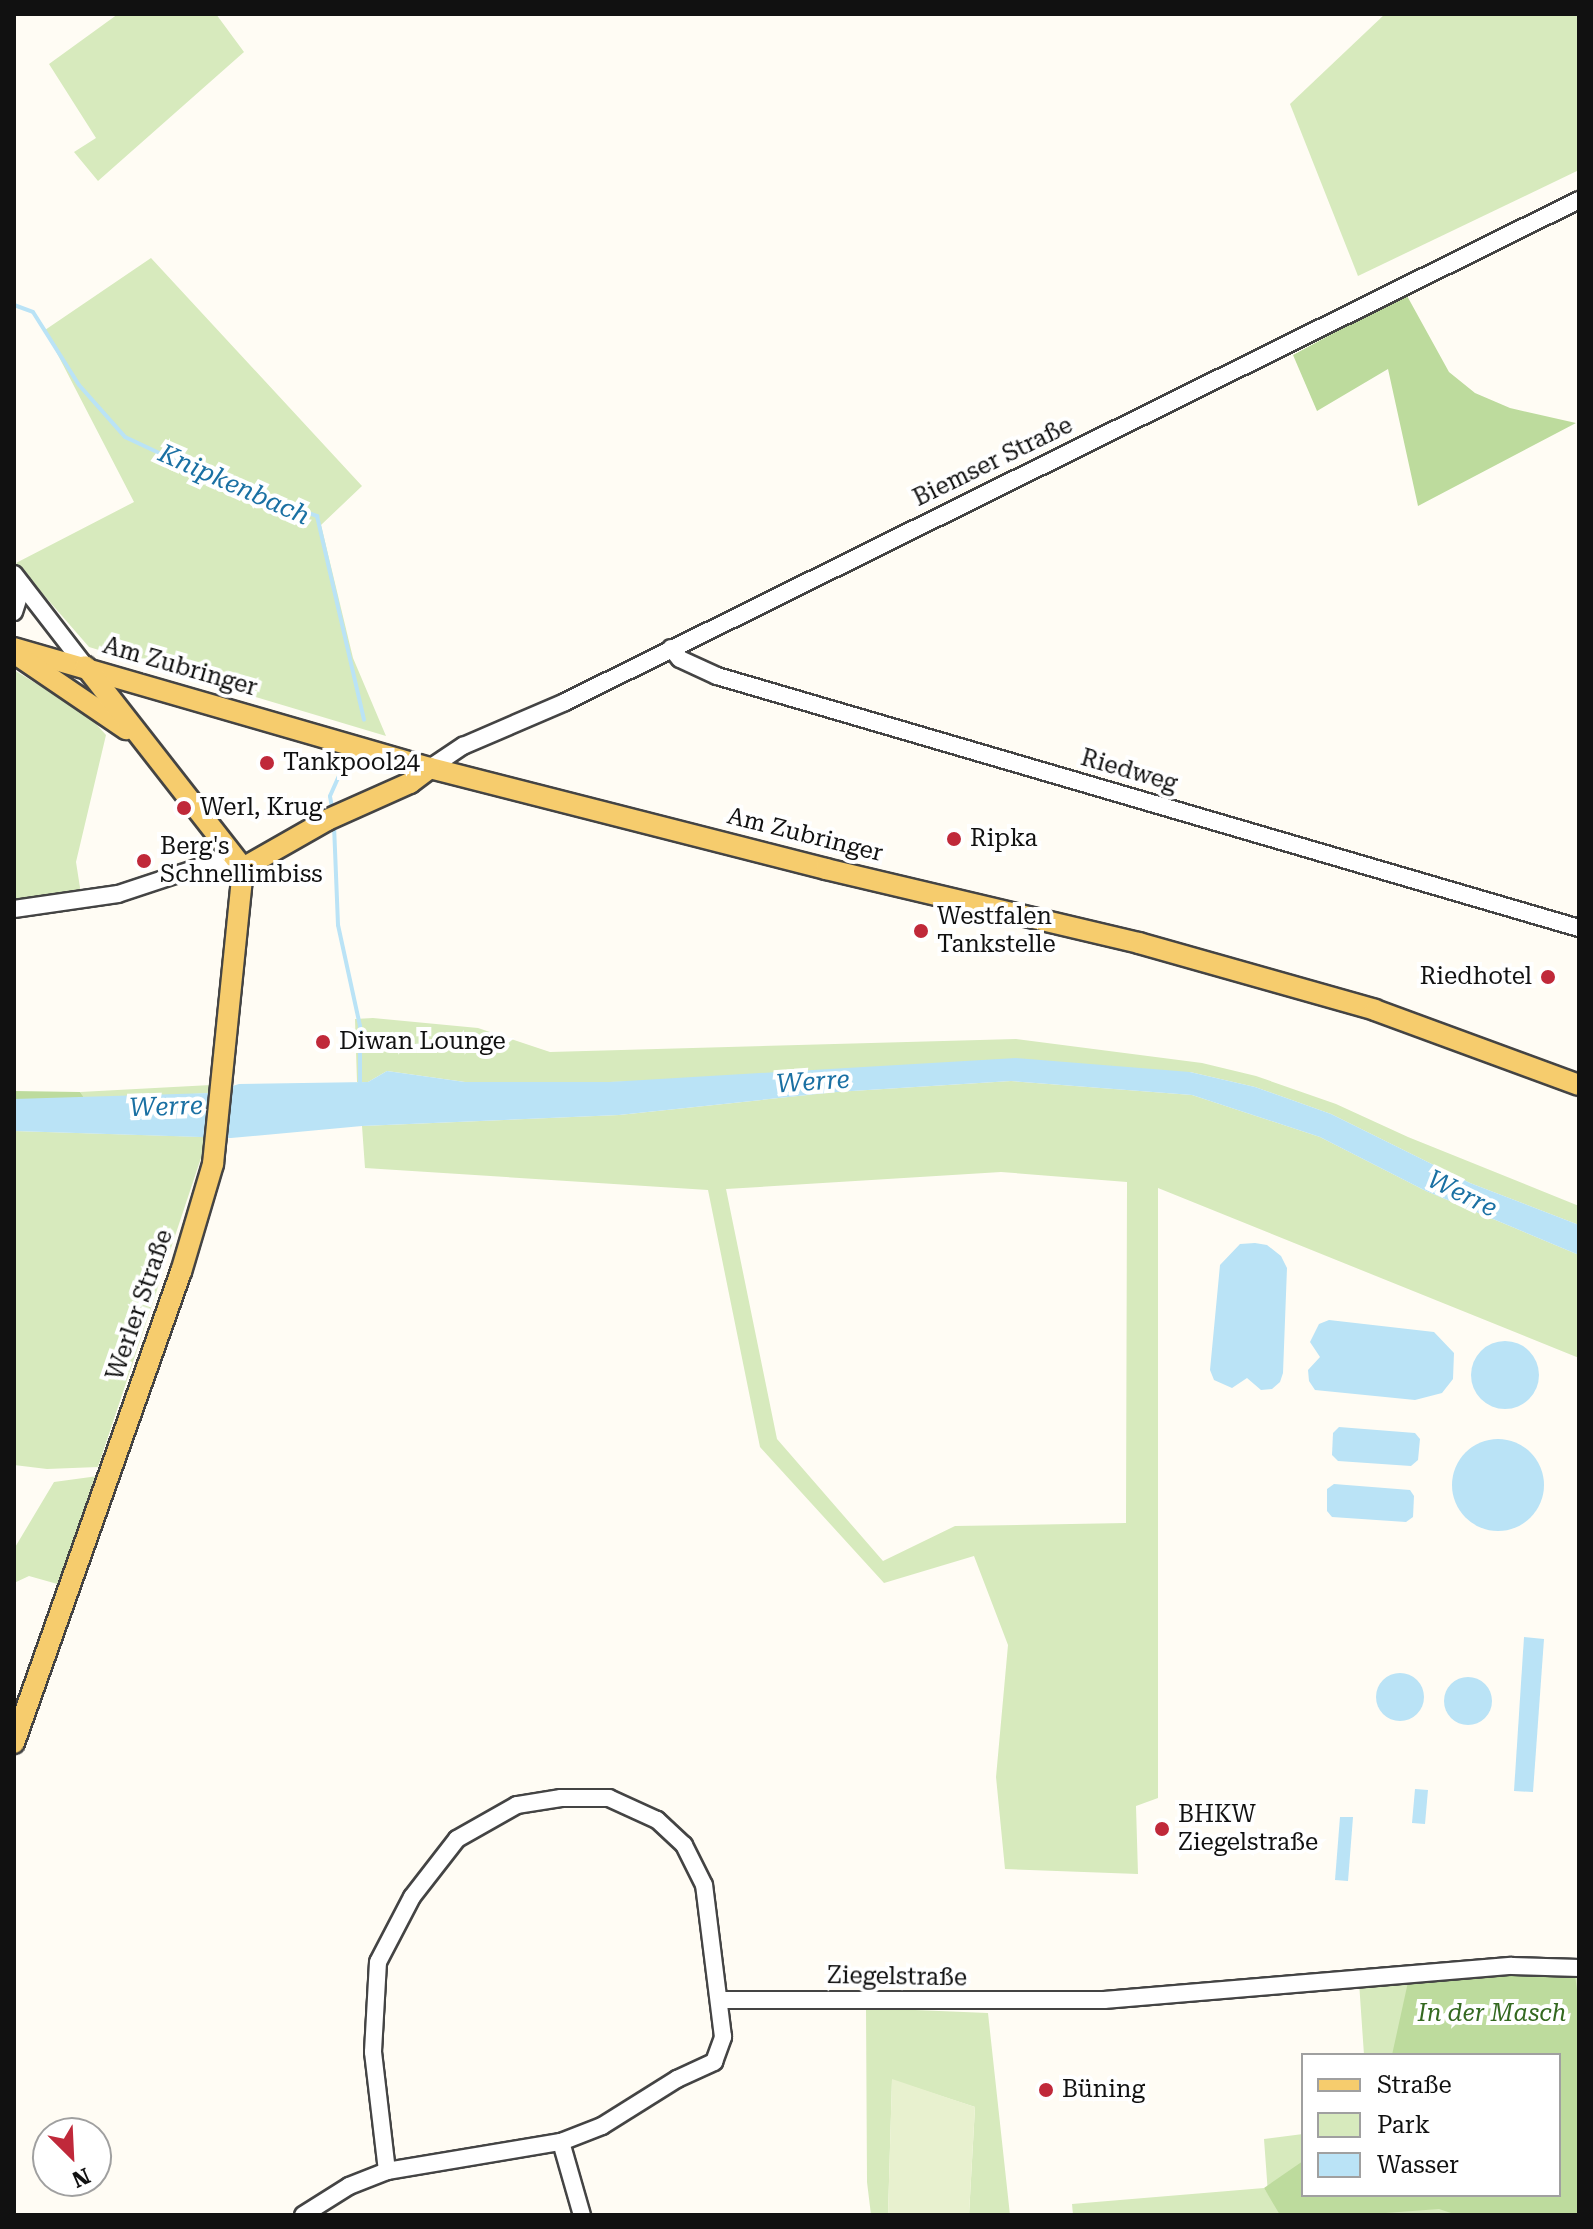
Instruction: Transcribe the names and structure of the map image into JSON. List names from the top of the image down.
{
  "streets": {
    "main road": ["Am Zubringer", "Werler Straße"],
    "street": ["Biemser Straße", "Riedweg", "Ziegelstraße"]
  },
  "crossings": [
    ["Biemser Straße", "Am Zubringer"],
    ["Biemser Straße", "Riedweg"]
  ],
  "water": ["Knipkenbach", "Werre"],
  "parks": ["In der Masch"],
  "places": [
    "Tankpool24",
    "Werl, Krug",
    "Ripka",
    "Berg's Schnellimbiss",
    "Westfalen Tankstelle",
    "Riedhotel",
    "Diwan Lounge",
    "BHKW Ziegelstraße",
    "Büning"
  ],
  "legend": ["Straße", "Park", "Wasser"],
  "north": "bottom right"
}
